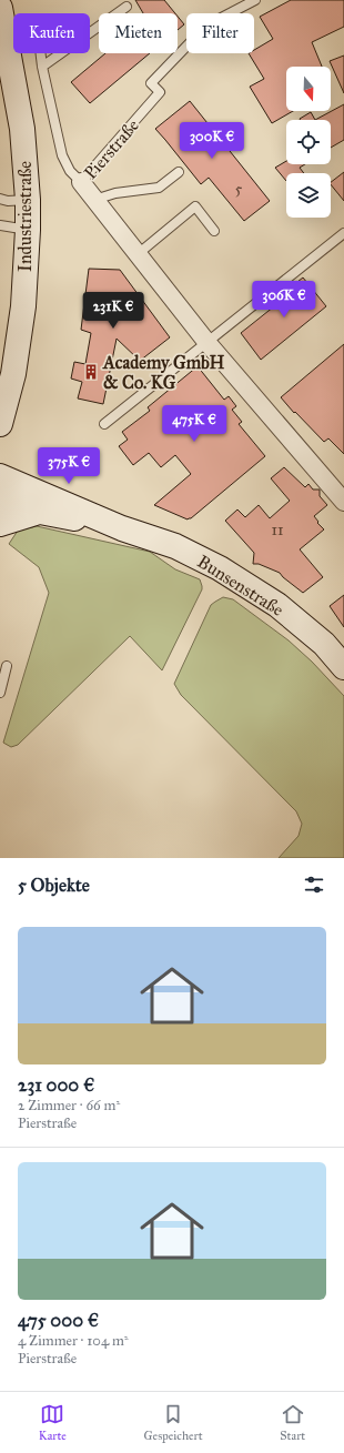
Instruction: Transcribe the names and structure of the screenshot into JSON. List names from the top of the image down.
{
  "streets": {
    "main road": ["Industriestraße", "Bunsenstraße"],
    "street": ["Pierstraße"]
  },
  "places": {
    "building": ["Academy GmbH & Co. KG"]
  },
  "house_numbers": ["5", "11"],
  "north": "bottom",
  "page": {
    "chip": ["Kaufen", "Mieten", "Filter"],
    "price": [
      "300K €",
      "306K €",
      "231K €",
      "475K €",
      "375K €"
    ],
    "heading": "5 Objekte",
    "list": [
      {
        "name": "231 000 €",
        "note": "2 Zimmer · 66 m² · Pierstraße"
      },
      {
        "name": "475 000 €",
        "note": "4 Zimmer · 104 m² · Pierstraße"
      }
    ],
    "tabs": ["Karte", "Gespeichert", "Start"]
  }
}
